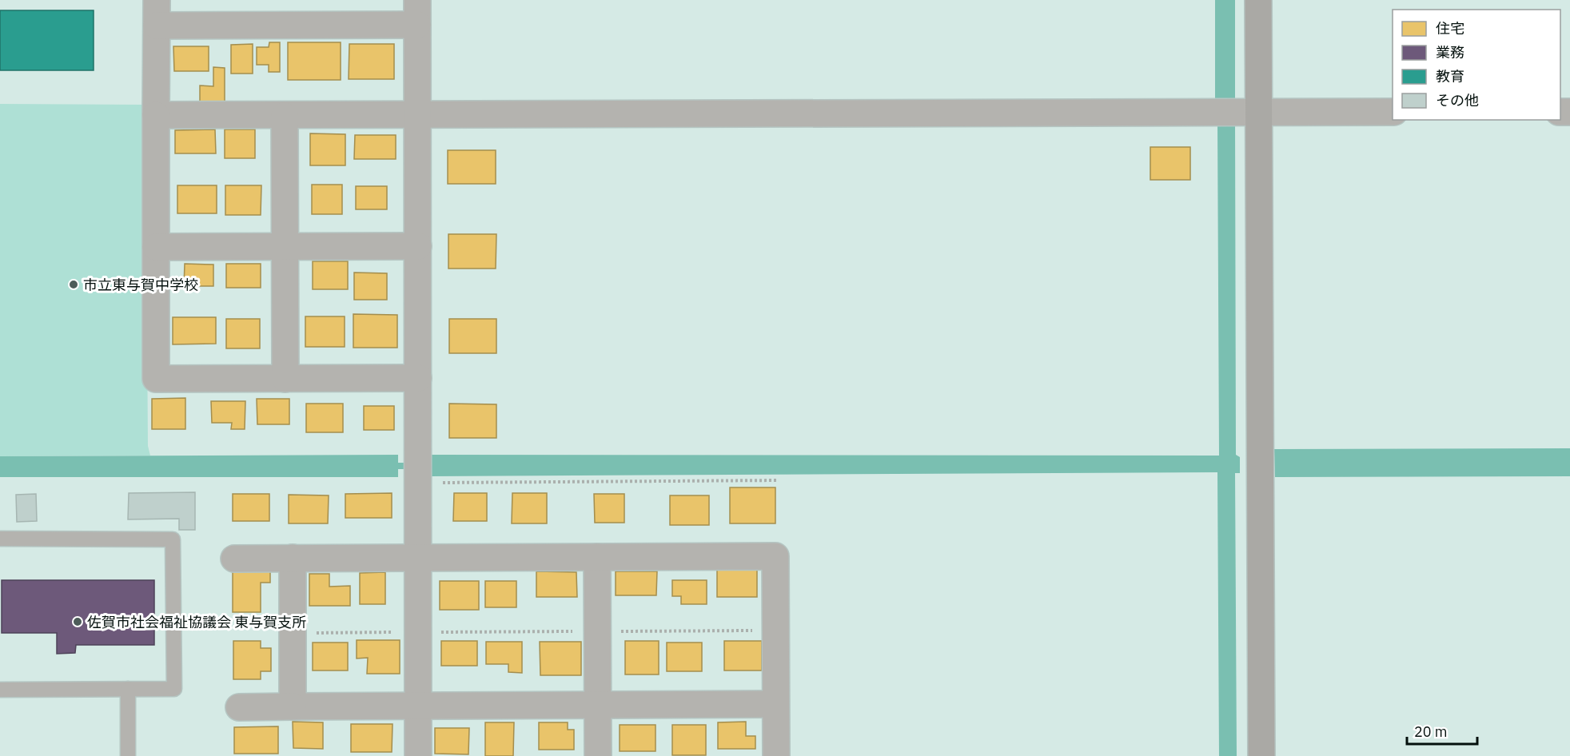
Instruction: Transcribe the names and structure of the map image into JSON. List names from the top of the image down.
{
  "places": ["市立東与賀中学校", "佐賀市社会福祉協議会 東与賀支所"],
  "legend": [
    "住宅",
    "業務",
    "教育",
    "その他"
  ],
  "scale_bar": "20 m"
}
